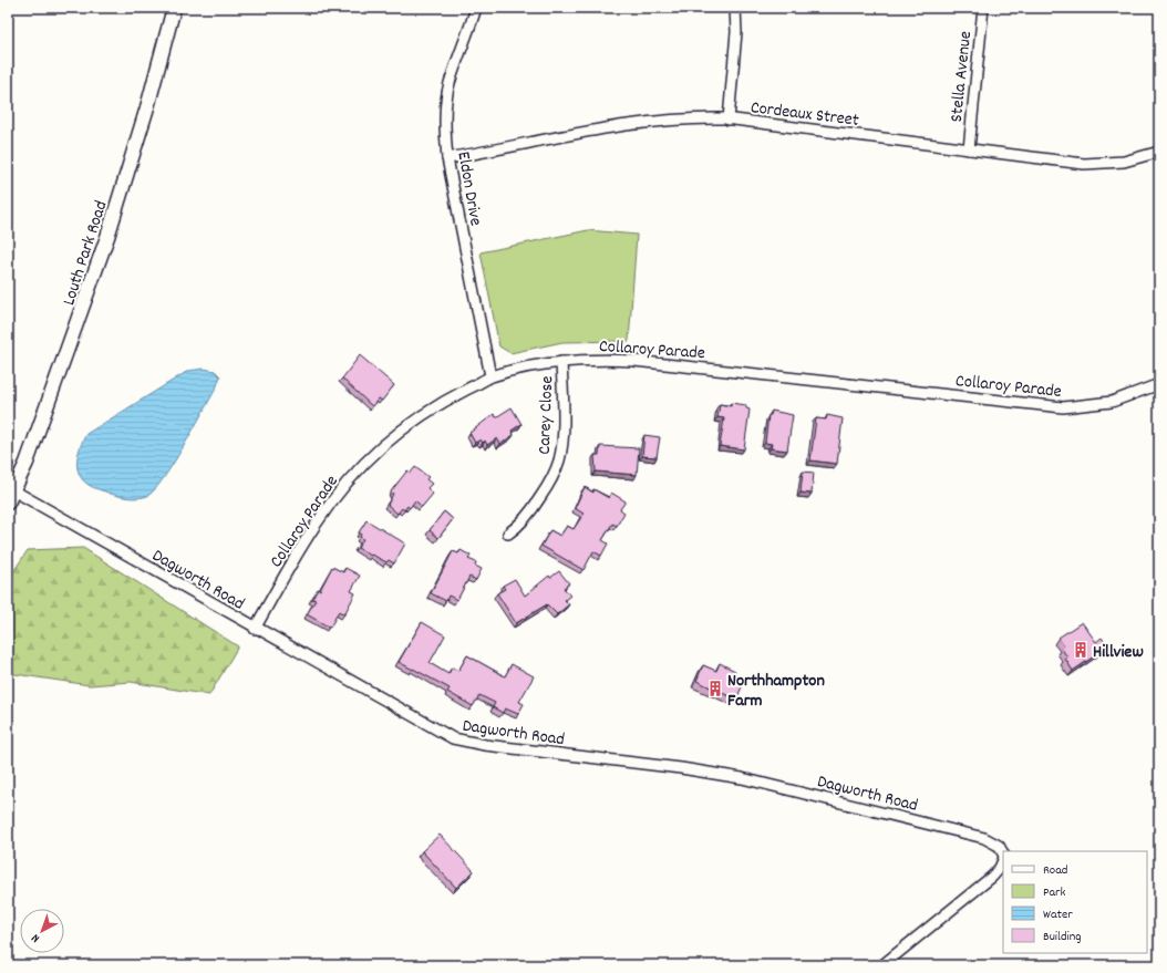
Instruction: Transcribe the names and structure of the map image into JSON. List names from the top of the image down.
{
  "streets": {
    "street": [
      "Stella Avenue",
      "Cordeaux Street",
      "Eldon Drive",
      "Louth Park Road",
      "Collaroy Parade",
      "Carey Close",
      "Dagworth Road"
    ]
  },
  "crossings": [
    ["Stella Avenue", "Cordeaux Street"],
    ["Cordeaux Street", "Eldon Drive"],
    ["Eldon Drive", "Collaroy Parade"],
    ["Louth Park Road", "Dagworth Road"],
    ["Collaroy Parade", "Carey Close"],
    ["Collaroy Parade", "Dagworth Road"]
  ],
  "places": {
    "building": ["Hillview", "Northhampton Farm"]
  },
  "legend": [
    "Road",
    "Park",
    "Water",
    "Building"
  ],
  "north": "bottom left"
}
